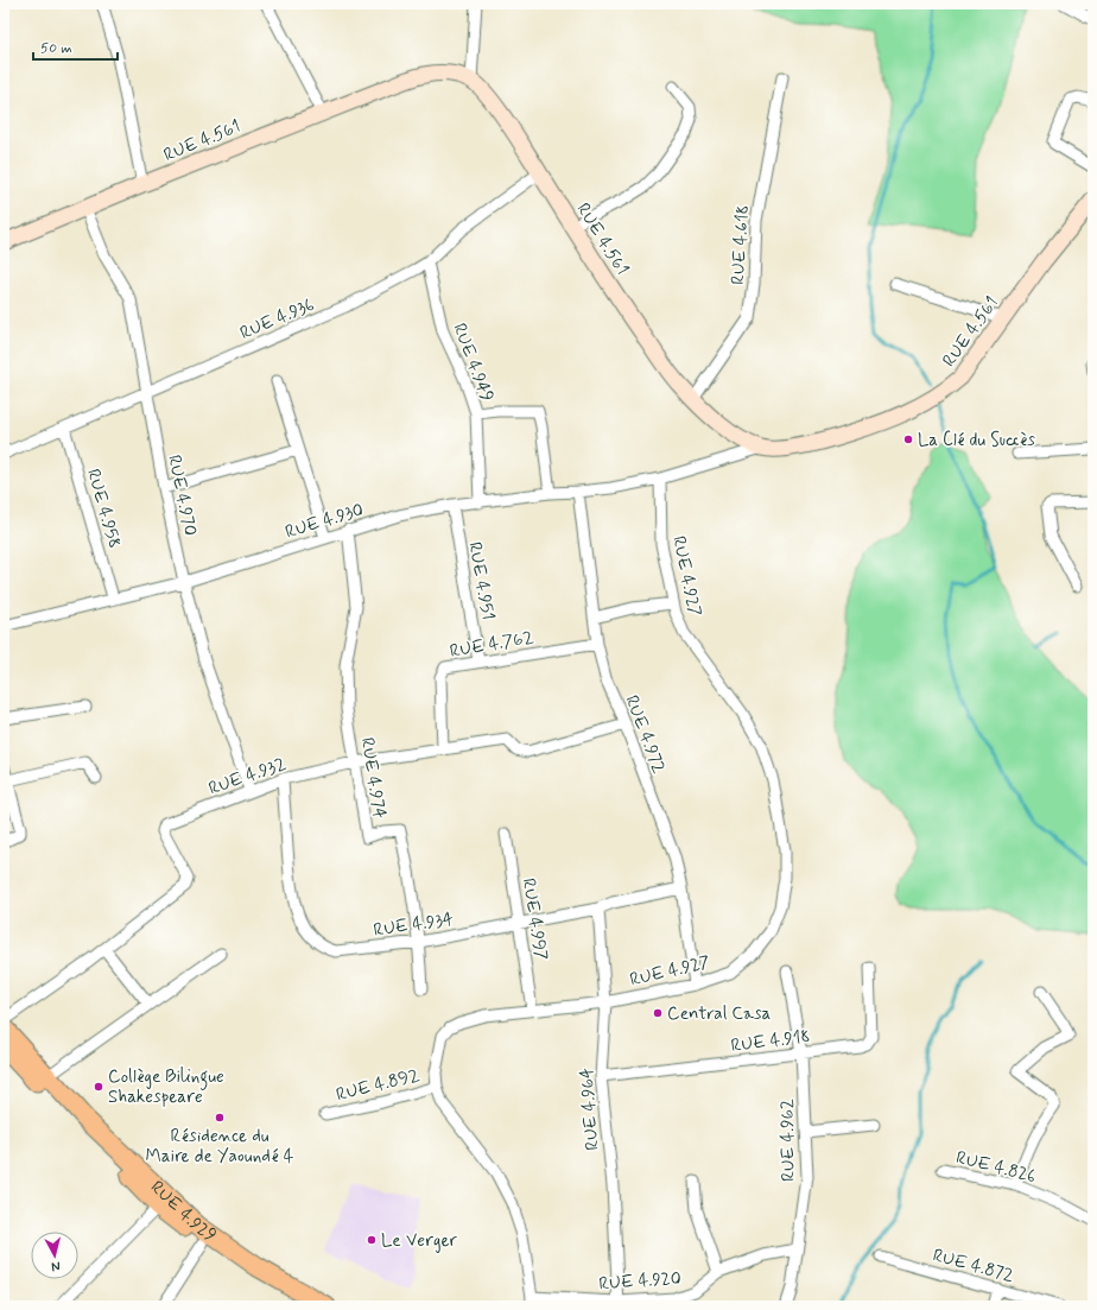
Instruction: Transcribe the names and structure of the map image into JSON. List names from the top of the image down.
{
  "streets": {
    "main road": ["RUE 4.561", "RUE 4.929"],
    "street": [
      "RUE 4.618",
      "RUE 4.936",
      "RUE 4.949",
      "RUE 4.970",
      "RUE 4.958",
      "RUE 4.930",
      "RUE 4.927",
      "RUE 4.951",
      "RUE 4.762",
      "RUE 4.972",
      "RUE 4.932",
      "RUE 4.974",
      "RUE 4.997",
      "RUE 4.934",
      "RUE 4.918",
      "RUE 4.892",
      "RUE 4.964",
      "RUE 4.962",
      "RUE 4.826",
      "RUE 4.872",
      "RUE 4.920"
    ]
  },
  "crossings": [
    ["RUE 4.561", "RUE 4.618"],
    ["RUE 4.561", "RUE 4.936"],
    ["RUE 4.561", "RUE 4.970"],
    ["RUE 4.936", "RUE 4.949"],
    ["RUE 4.936", "RUE 4.970"],
    ["RUE 4.936", "RUE 4.958"],
    ["RUE 4.949", "RUE 4.930"],
    ["RUE 4.970", "RUE 4.930"],
    ["RUE 4.970", "RUE 4.932"],
    ["RUE 4.958", "RUE 4.930"],
    ["RUE 4.930", "RUE 4.927"],
    ["RUE 4.930", "RUE 4.951"],
    ["RUE 4.930", "RUE 4.972"],
    ["RUE 4.930", "RUE 4.974"],
    ["RUE 4.927", "RUE 4.972"],
    ["RUE 4.927", "RUE 4.997"],
    ["RUE 4.927", "RUE 4.892"],
    ["RUE 4.927", "RUE 4.964"],
    ["RUE 4.927", "RUE 4.920"],
    ["RUE 4.951", "RUE 4.762"],
    ["RUE 4.762", "RUE 4.972"],
    ["RUE 4.762", "RUE 4.932"],
    ["RUE 4.972", "RUE 4.932"],
    ["RUE 4.972", "RUE 4.934"],
    ["RUE 4.932", "RUE 4.974"],
    ["RUE 4.932", "RUE 4.934"],
    ["RUE 4.974", "RUE 4.934"],
    ["RUE 4.997", "RUE 4.934"],
    ["RUE 4.934", "RUE 4.964"],
    ["RUE 4.918", "RUE 4.964"],
    ["RUE 4.918", "RUE 4.962"],
    ["RUE 4.964", "RUE 4.920"],
    ["RUE 4.962", "RUE 4.920"]
  ],
  "places": [
    "La Clé du Succès",
    "Central Casa",
    "Collège Bilingue Shakespeare",
    "Résidence du Maire de Yaoundé 4",
    "Le Verger"
  ],
  "scale_bar": "50 m",
  "north": "bottom"
}
